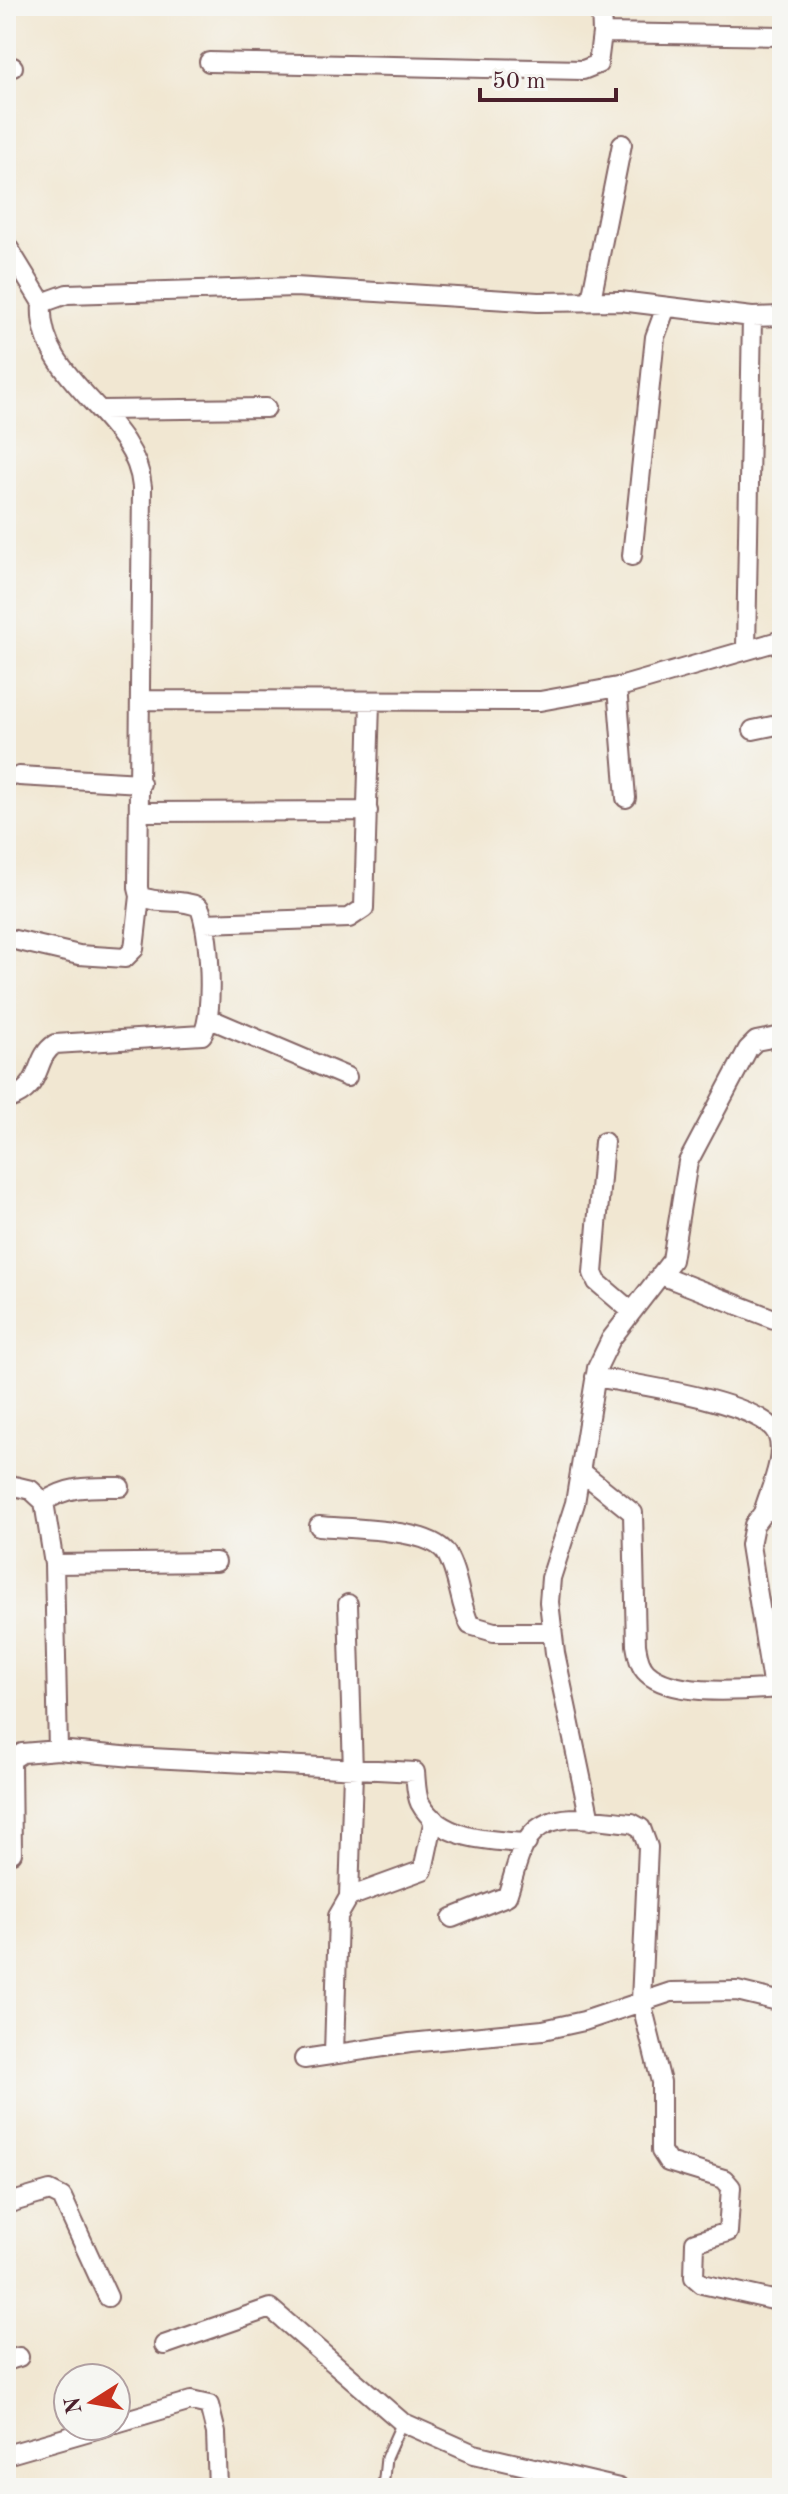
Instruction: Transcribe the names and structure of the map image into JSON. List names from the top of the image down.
{
  "scale_bar": "50 m",
  "north": "left"
}
